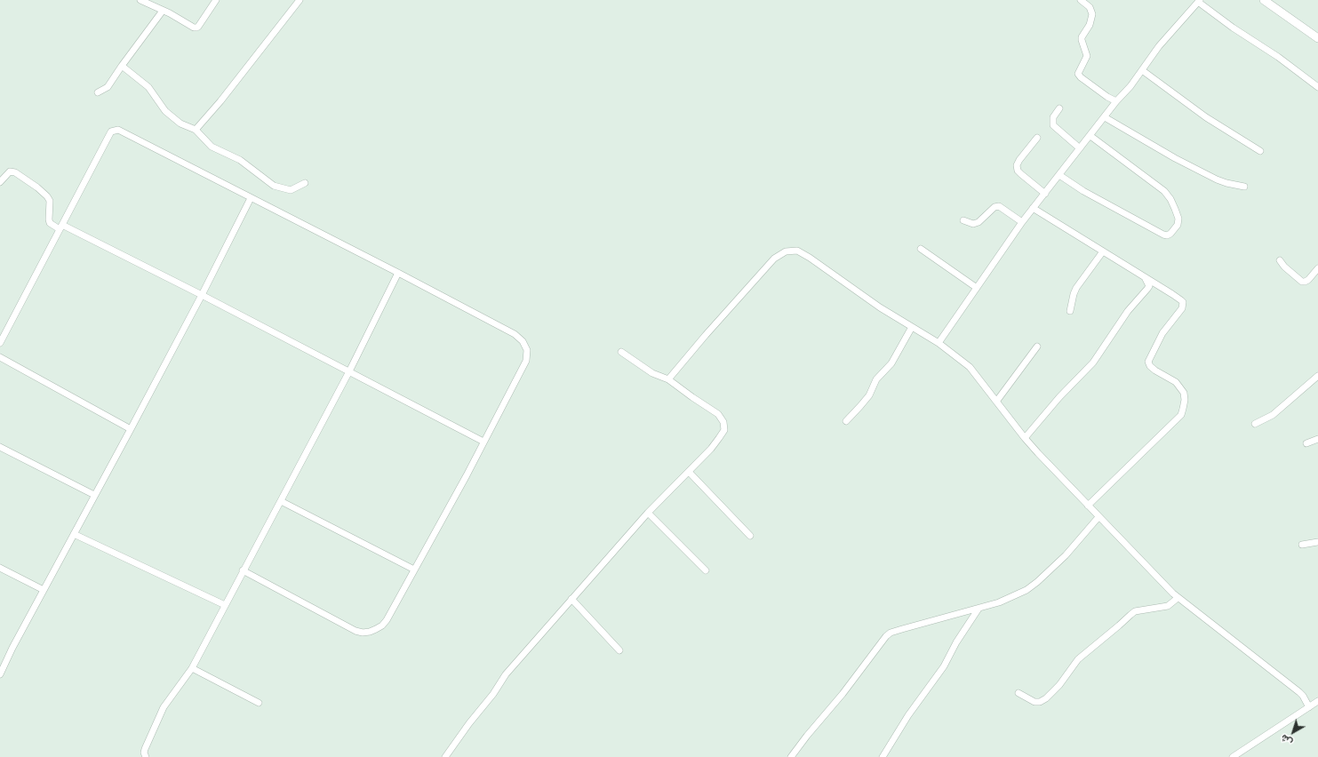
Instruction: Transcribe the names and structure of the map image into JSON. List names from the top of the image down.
{
  "north": "bottom left"
}
